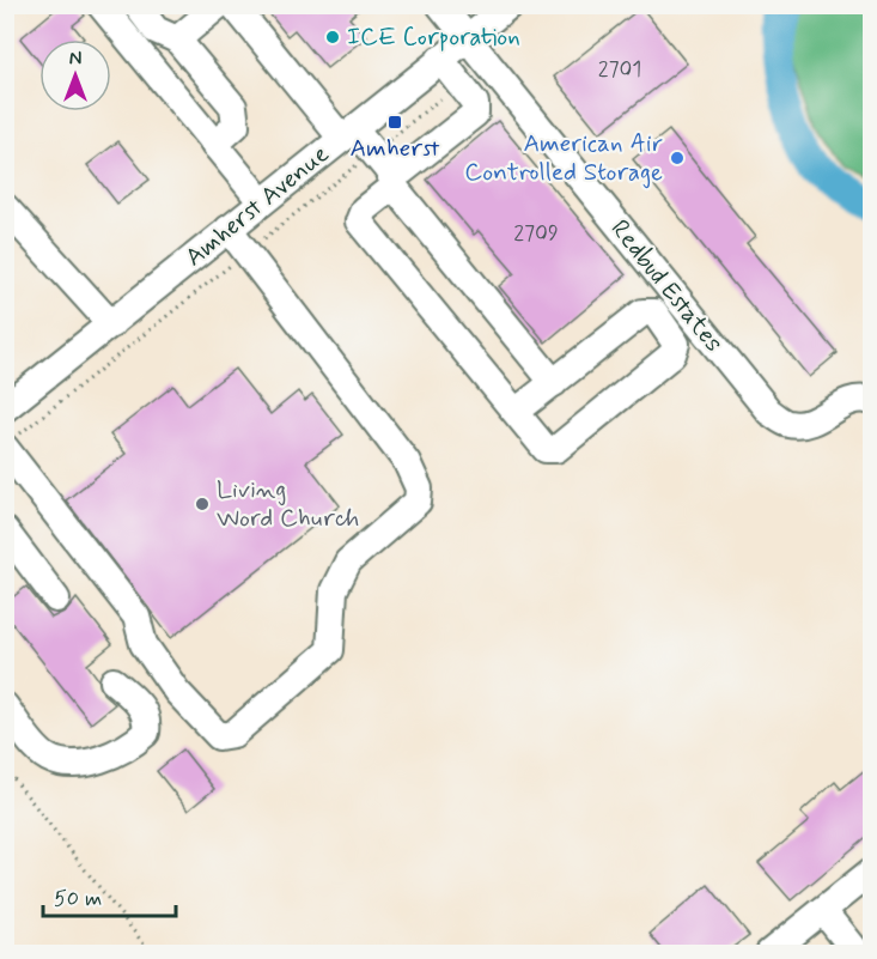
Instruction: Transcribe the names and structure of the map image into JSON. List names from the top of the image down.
{
  "streets": {
    "street": ["Amherst Avenue", "Redbud Estates"]
  },
  "crossings": [
    ["Amherst Avenue", "Redbud Estates"]
  ],
  "places": {
    "other": ["ICE Corporation", "American Air Controlled Storage", "Living Word Church"],
    "transit": ["Amherst"]
  },
  "house_numbers": ["2701", "2709"],
  "scale_bar": "50 m",
  "north": "top"
}
